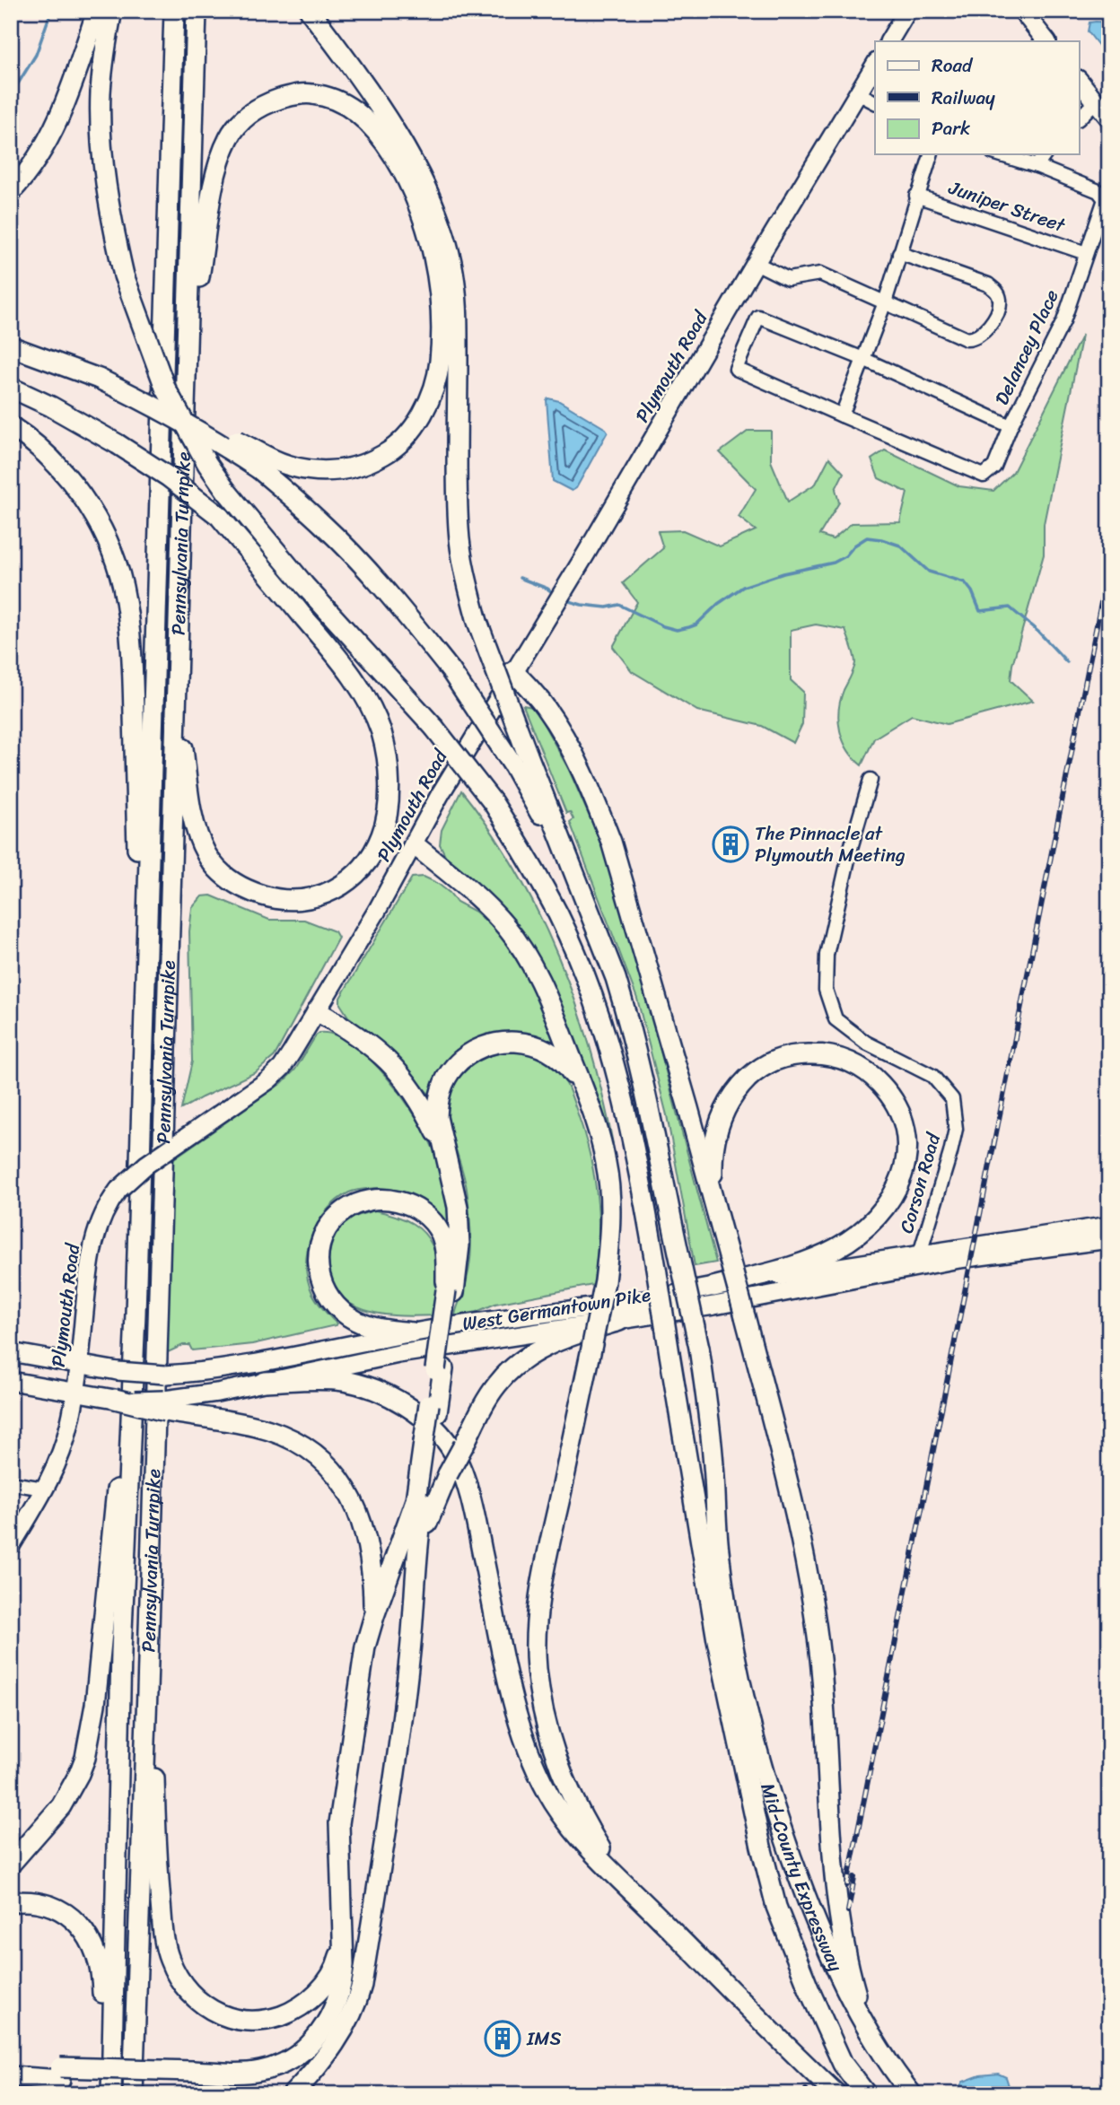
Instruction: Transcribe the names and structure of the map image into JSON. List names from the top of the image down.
{
  "streets": {
    "highway": ["Pennsylvania Turnpike", "Mid-County Expressway"],
    "main road": ["Plymouth Road", "West Germantown Pike"],
    "street": ["Juniper Street", "Delancey Place", "Corson Road"]
  },
  "crossings": [
    ["Juniper Street", "Delancey Place"],
    ["Plymouth Road", "West Germantown Pike"],
    ["Corson Road", "West Germantown Pike"]
  ],
  "places": {
    "building": ["The Pinnacle at Plymouth Meeting", "IMS"]
  },
  "legend": ["Road", "Railway", "Park"]
}
